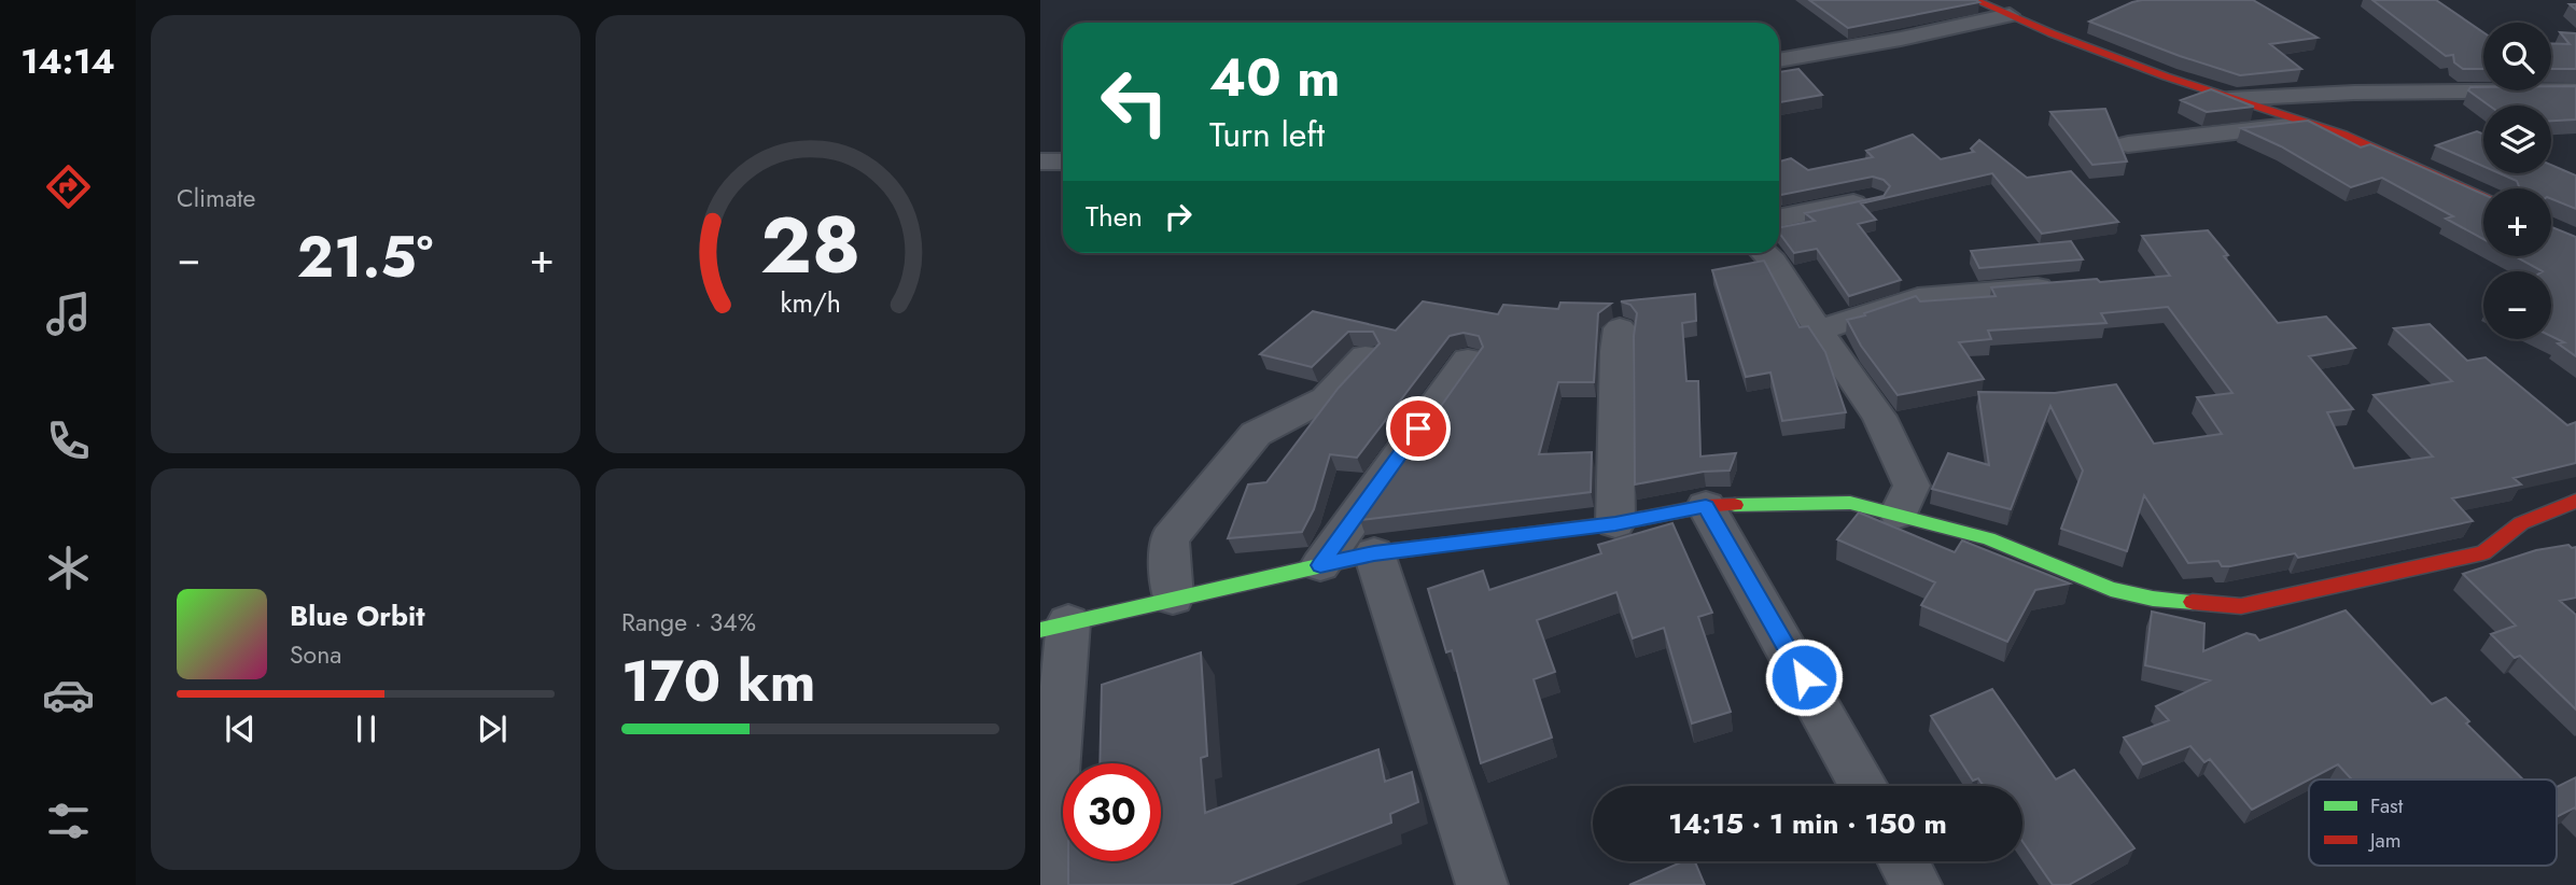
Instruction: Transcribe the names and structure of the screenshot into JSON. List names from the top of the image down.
{
  "legend": ["Fast", "Jam"],
  "page": {
    "tabs": "14:14",
    "tile": [
      "Climate",
      ["Range · 34%", "170 km"]
    ],
    "map_buttons": ["+", "−"],
    "turn": ["40 m", "Turn left"],
    "then": "Then",
    "heat": ["−", "21.5°", "+"],
    "song": ["Blue Orbit", "Sona"],
    "limit": "30",
    "trip": "14:15 · 1 min · 150 m",
    "gauge": ["28", "km/h"]
  }
}
